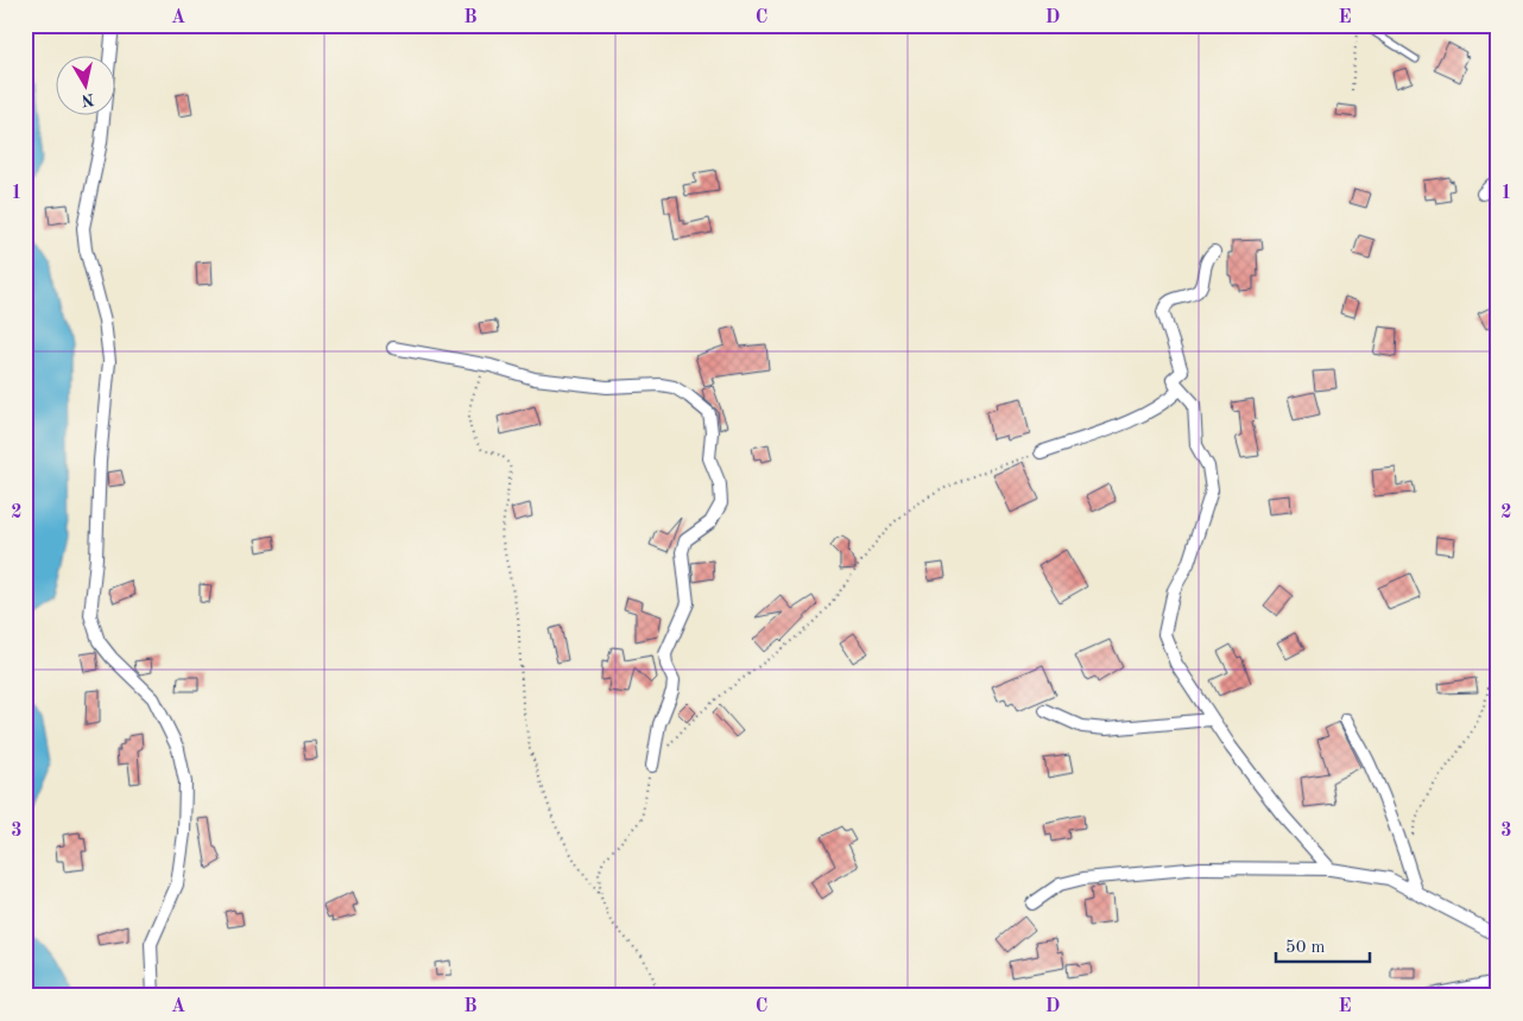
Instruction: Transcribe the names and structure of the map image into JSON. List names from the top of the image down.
{
  "scale_bar": "50 m",
  "north": "bottom",
  "grid": {
    "columns": [
      "A",
      "B",
      "C",
      "D",
      "E"
    ],
    "rows": ["1", "2", "3"]
  }
}
